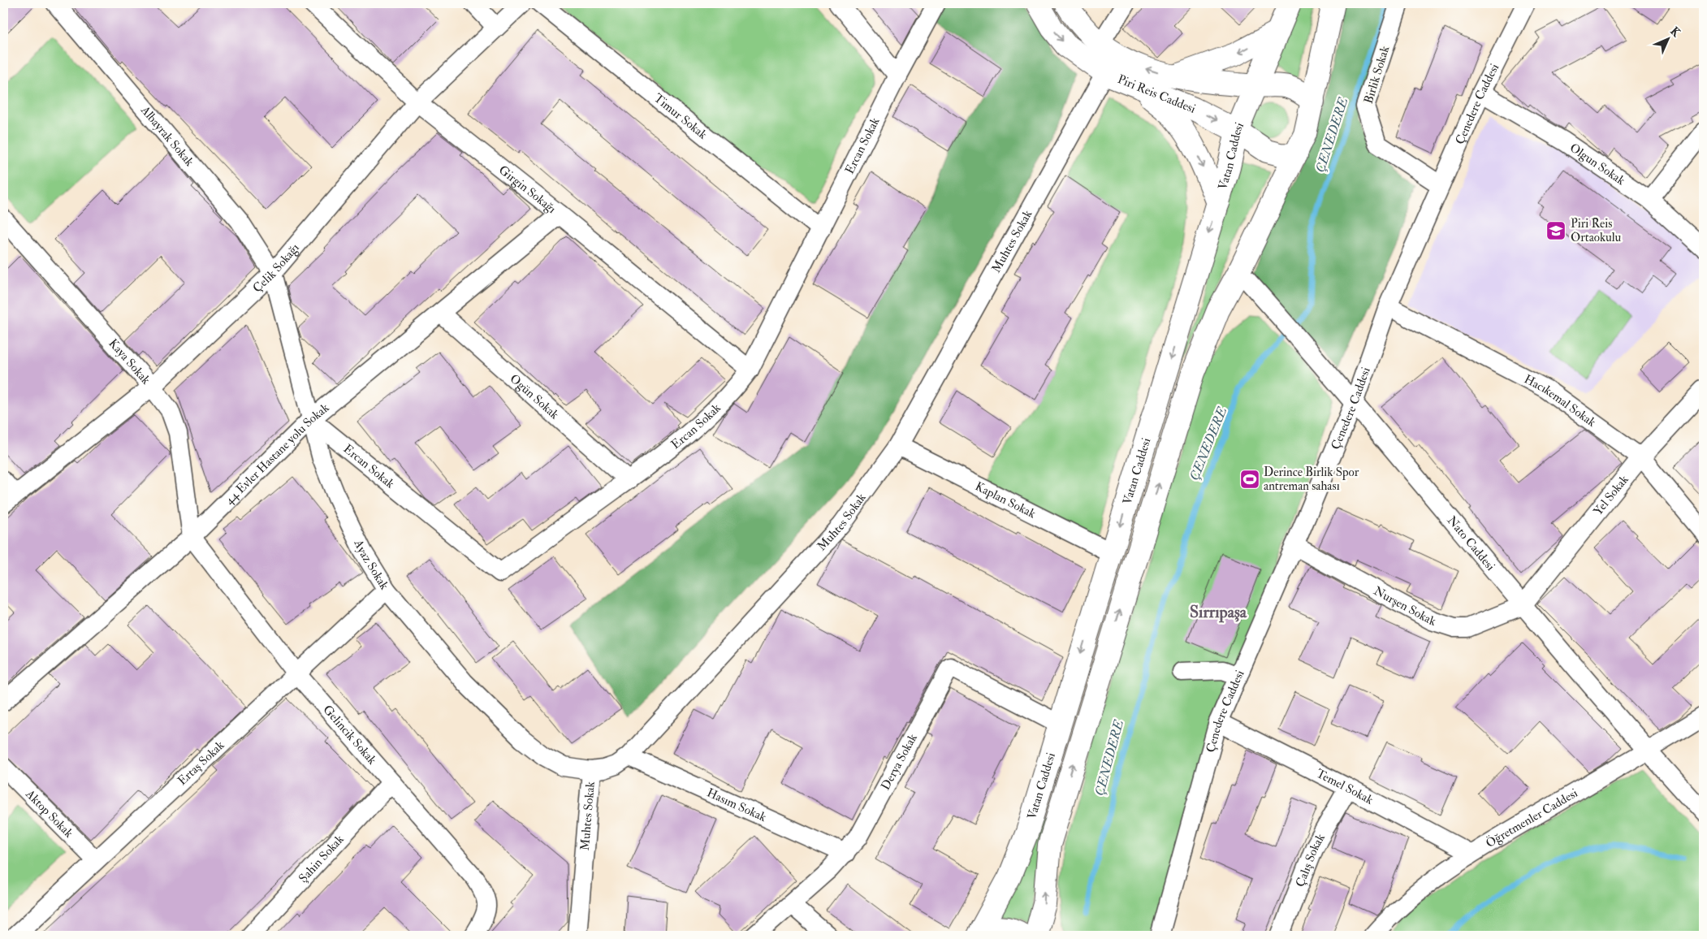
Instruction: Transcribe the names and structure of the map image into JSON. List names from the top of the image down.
{
  "streets": {
    "main road": ["Piri Reis Caddesi", "Vatan Caddesi"],
    "street": [
      "Birlik Sokak",
      "Çenedere Caddesi",
      "Timur Sokak",
      "Albayrak Sokak",
      "Ercan Sokak",
      "Olgun Sokak",
      "Girgin Sokağı",
      "Muhtes Sokak",
      "Çelik Sokağı",
      "Kaya Sokak",
      "Ogün Sokak",
      "Hacıkemal Sokak",
      "44 Evler Hastane yolu Sokak",
      "Yel Sokak",
      "Kaplan Sokak",
      "Nato Caddesi",
      "Ayaz Sokak",
      "Nurşen Sokak",
      "Gelincik Sokak",
      "Derya Sokak",
      "Ertaş Sokak",
      "Temel Sokak",
      "Hasım Sokak",
      "Aktop Sokak",
      "Öğretmenler Caddesi",
      "Şahin Sokak",
      "Çalış Sokak"
    ]
  },
  "crossings": [
    ["Birlik Sokak", "Çenedere Caddesi"],
    ["Piri Reis Caddesi", "Vatan Caddesi"],
    ["Piri Reis Caddesi", "Muhtes Sokak"],
    ["Çenedere Caddesi", "Olgun Sokak"],
    ["Çenedere Caddesi", "Hacıkemal Sokak"],
    ["Çenedere Caddesi", "Nato Caddesi"],
    ["Çenedere Caddesi", "Nurşen Sokak"],
    ["Çenedere Caddesi", "Temel Sokak"],
    ["Timur Sokak", "Ercan Sokak"],
    ["Albayrak Sokak", "Çelik Sokağı"],
    ["Albayrak Sokak", "Ayaz Sokak"],
    ["Ercan Sokak", "Girgin Sokağı"],
    ["Ercan Sokak", "Ogün Sokak"],
    ["Ercan Sokak", "44 Evler Hastane yolu Sokak"],
    ["Ercan Sokak", "Ayaz Sokak"],
    ["Vatan Caddesi", "Kaplan Sokak"],
    ["Vatan Caddesi", "Nato Caddesi"],
    ["Vatan Caddesi", "Derya Sokak"],
    ["Girgin Sokağı", "Çelik Sokağı"],
    ["Girgin Sokağı", "44 Evler Hastane yolu Sokak"],
    ["Muhtes Sokak", "Kaplan Sokak"],
    ["Muhtes Sokak", "Ayaz Sokak"],
    ["Muhtes Sokak", "Hasım Sokak"],
    ["Çelik Sokağı", "Kaya Sokak"],
    ["Çelik Sokağı", "Ayaz Sokak"],
    ["Kaya Sokak", "44 Evler Hastane yolu Sokak"],
    ["Kaya Sokak", "Gelincik Sokak"],
    ["Ogün Sokak", "44 Evler Hastane yolu Sokak"],
    ["Hacıkemal Sokak", "Yel Sokak"],
    ["44 Evler Hastane yolu Sokak", "Ayaz Sokak"],
    ["44 Evler Hastane yolu Sokak", "Gelincik Sokak"],
    ["Yel Sokak", "Nato Caddesi"],
    ["Yel Sokak", "Nurşen Sokak"],
    ["Nato Caddesi", "Nurşen Sokak"],
    ["Nato Caddesi", "Öğretmenler Caddesi"],
    ["Ayaz Sokak", "Ertaş Sokak"],
    ["Gelincik Sokak", "Ertaş Sokak"],
    ["Gelincik Sokak", "Şahin Sokak"],
    ["Derya Sokak", "Hasım Sokak"],
    ["Ertaş Sokak", "Aktop Sokak"],
    ["Temel Sokak", "Öğretmenler Caddesi"],
    ["Temel Sokak", "Çalış Sokak"]
  ],
  "districts": ["Sırrıpaşa"],
  "water": ["ÇENEDERE"],
  "places": {
    "school or university": ["Piri Reis Ortaokulu"],
    "sports": ["Derince Birlik Spor antreman sahası"]
  },
  "north": "top right"
}
